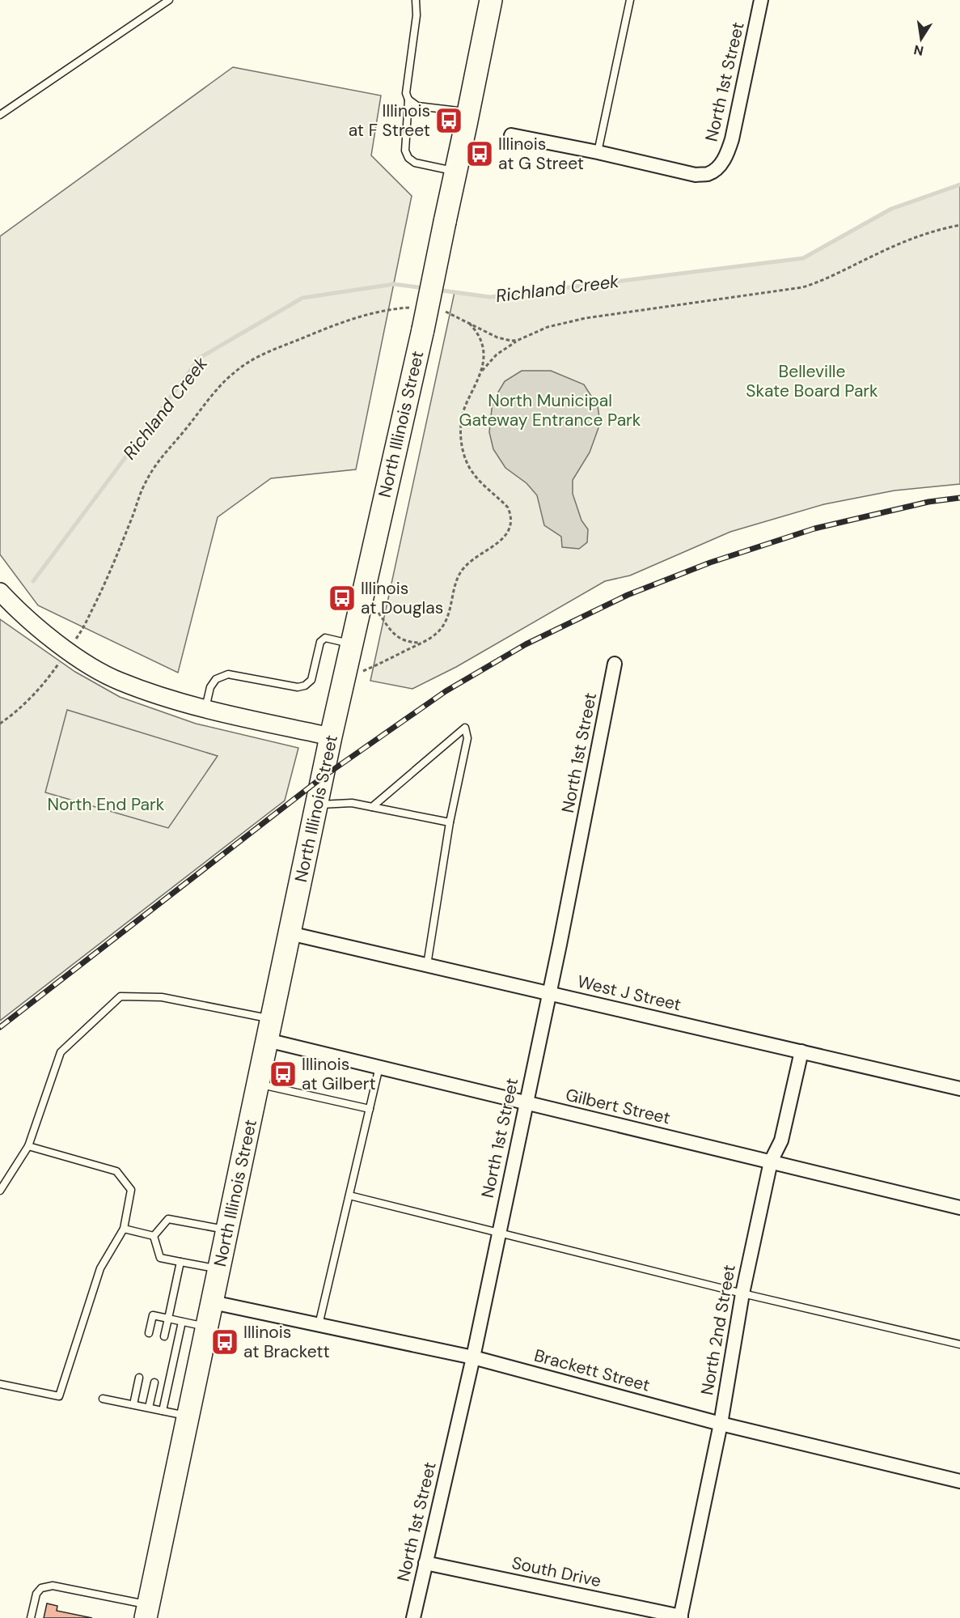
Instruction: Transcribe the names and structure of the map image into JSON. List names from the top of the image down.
{
  "streets": {
    "main road": ["North Illinois Street"],
    "street": [
      "North 1st Street",
      "West J Street",
      "Gilbert Street",
      "North 2nd Street",
      "Brackett Street",
      "South Drive"
    ]
  },
  "crossings": [
    ["North 1st Street", "West J Street"],
    ["North 1st Street", "Gilbert Street"],
    ["North 1st Street", "Brackett Street"],
    ["North 1st Street", "South Drive"],
    ["North Illinois Street", "West J Street"],
    ["North Illinois Street", "Gilbert Street"],
    ["North Illinois Street", "Brackett Street"],
    ["West J Street", "North 2nd Street"],
    ["Gilbert Street", "North 2nd Street"],
    ["North 2nd Street", "Brackett Street"],
    ["North 2nd Street", "South Drive"]
  ],
  "water": ["Richland Creek"],
  "parks": ["Belleville Skate Board Park", "North Municipal Gateway Entrance Park", "North End Park"],
  "places": {
    "bus stop": [
      "Illinois at F Street",
      "Illinois at G Street",
      "Illinois at Douglas",
      "Illinois at Gilbert",
      "Illinois at Brackett"
    ]
  },
  "north": "bottom"
}
